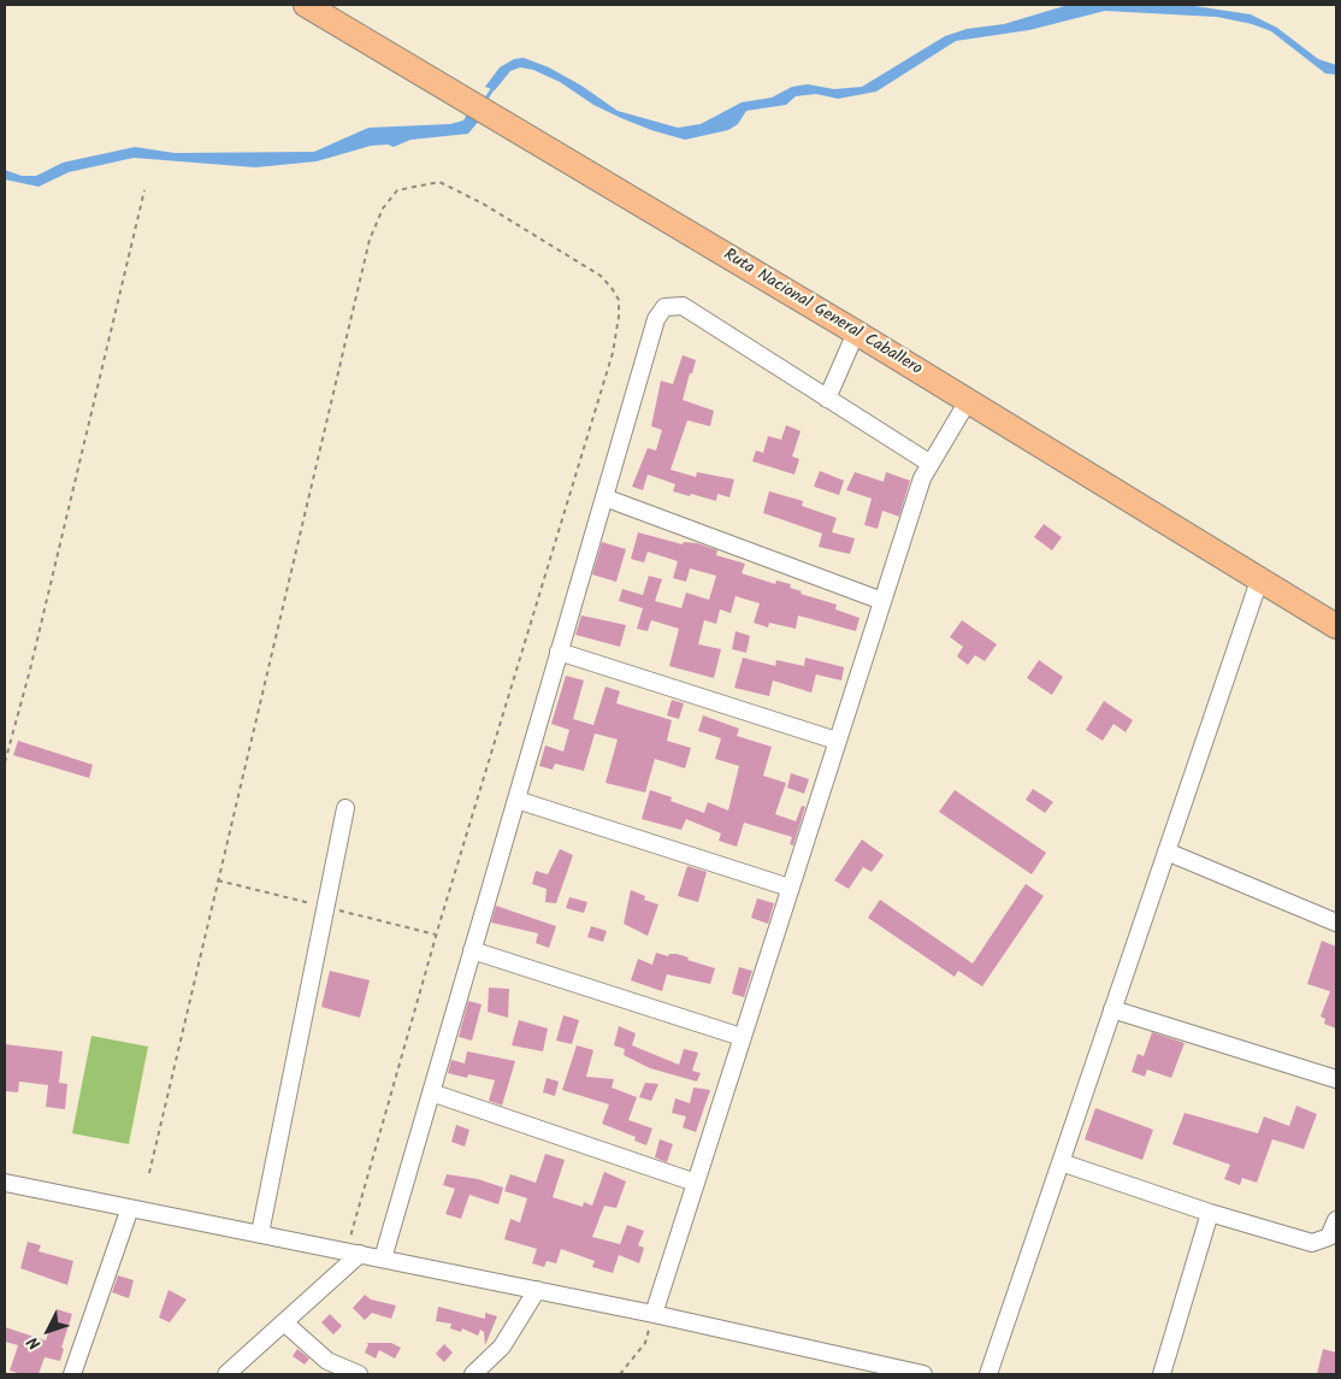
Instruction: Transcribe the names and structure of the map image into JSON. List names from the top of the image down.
{
  "streets": {
    "highway": ["Ruta Nacional General Caballero"]
  },
  "north": "bottom left"
}
